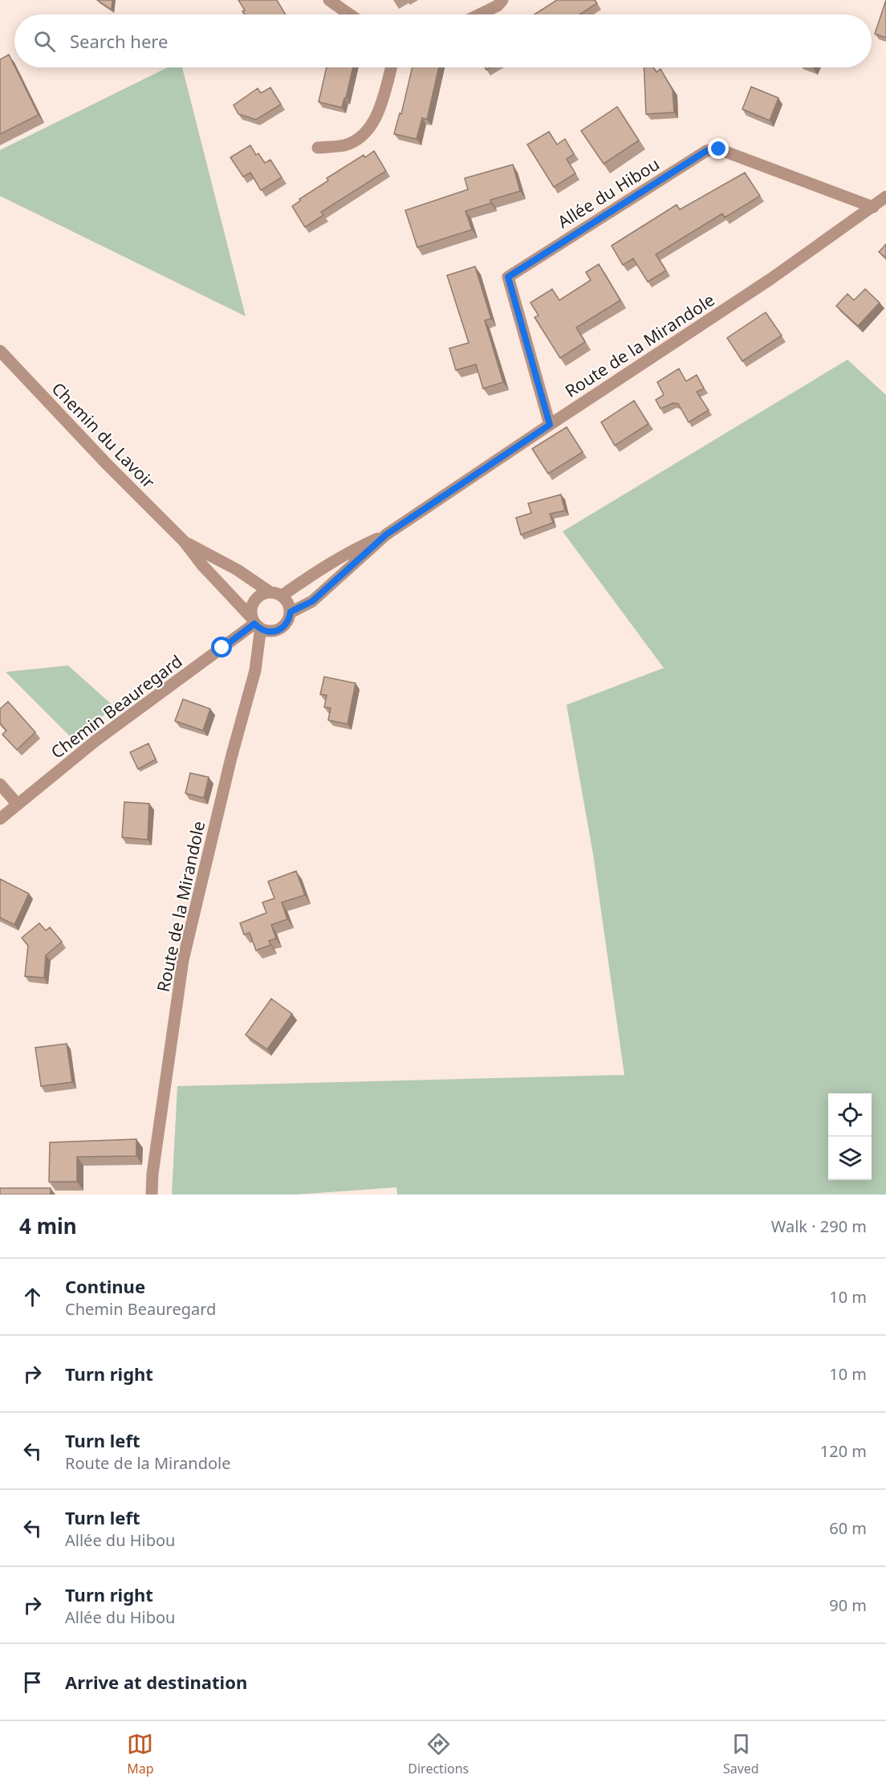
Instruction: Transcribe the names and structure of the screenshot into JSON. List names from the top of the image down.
{
  "streets": {
    "street": [
      "Allée du Hibou",
      "Route de la Mirandole",
      "Chemin du Lavoir",
      "Chemin Beauregard"
    ]
  },
  "crossings": [
    ["Allée du Hibou", "Route de la Mirandole"],
    ["Route de la Mirandole", "Chemin du Lavoir"],
    ["Route de la Mirandole", "Chemin Beauregard"],
    ["Chemin du Lavoir", "Chemin Beauregard"]
  ],
  "page": {
    "search": "Search here",
    "heading": ["4 min", "Walk · 290 m"],
    "list": [
      ["Continue", "Chemin Beauregard", "10 m"],
      ["Turn right", "10 m"],
      ["Turn left", "Route de la Mirandole", "120 m"],
      ["Turn left", "Allée du Hibou", "60 m"],
      ["Turn right", "Allée du Hibou", "90 m"],
      "Arrive at destination"
    ],
    "nav": ["Map", "Directions", "Saved"]
  }
}
